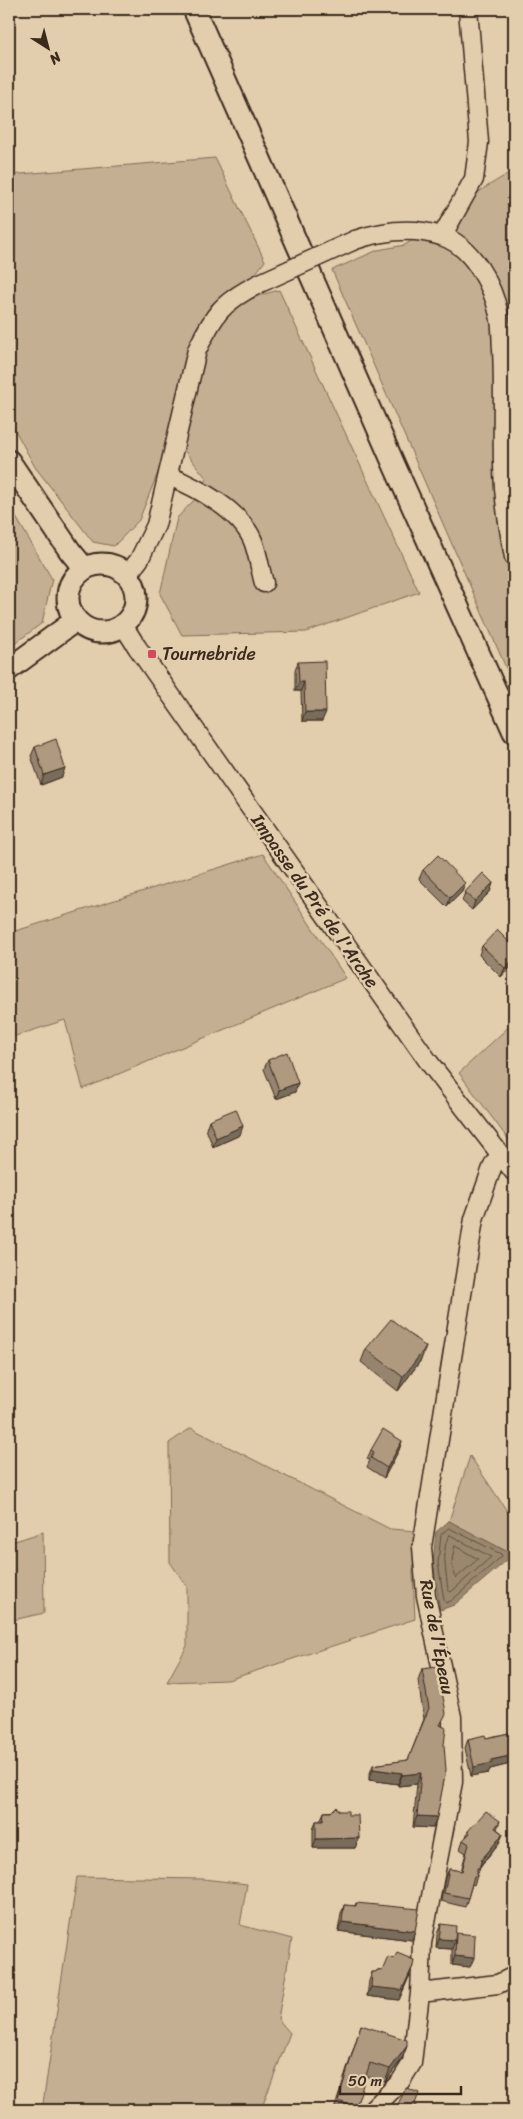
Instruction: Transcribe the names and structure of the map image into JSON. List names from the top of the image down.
{
  "streets": {
    "street": ["Impasse du Pré de l'Arche", "Rue de l'Épeau"]
  },
  "crossings": [
    ["Impasse du Pré de l'Arche", "Rue de l'Épeau"]
  ],
  "places": {
    "transit": ["Tournebride"]
  },
  "scale_bar": "50 m",
  "north": "bottom right"
}
